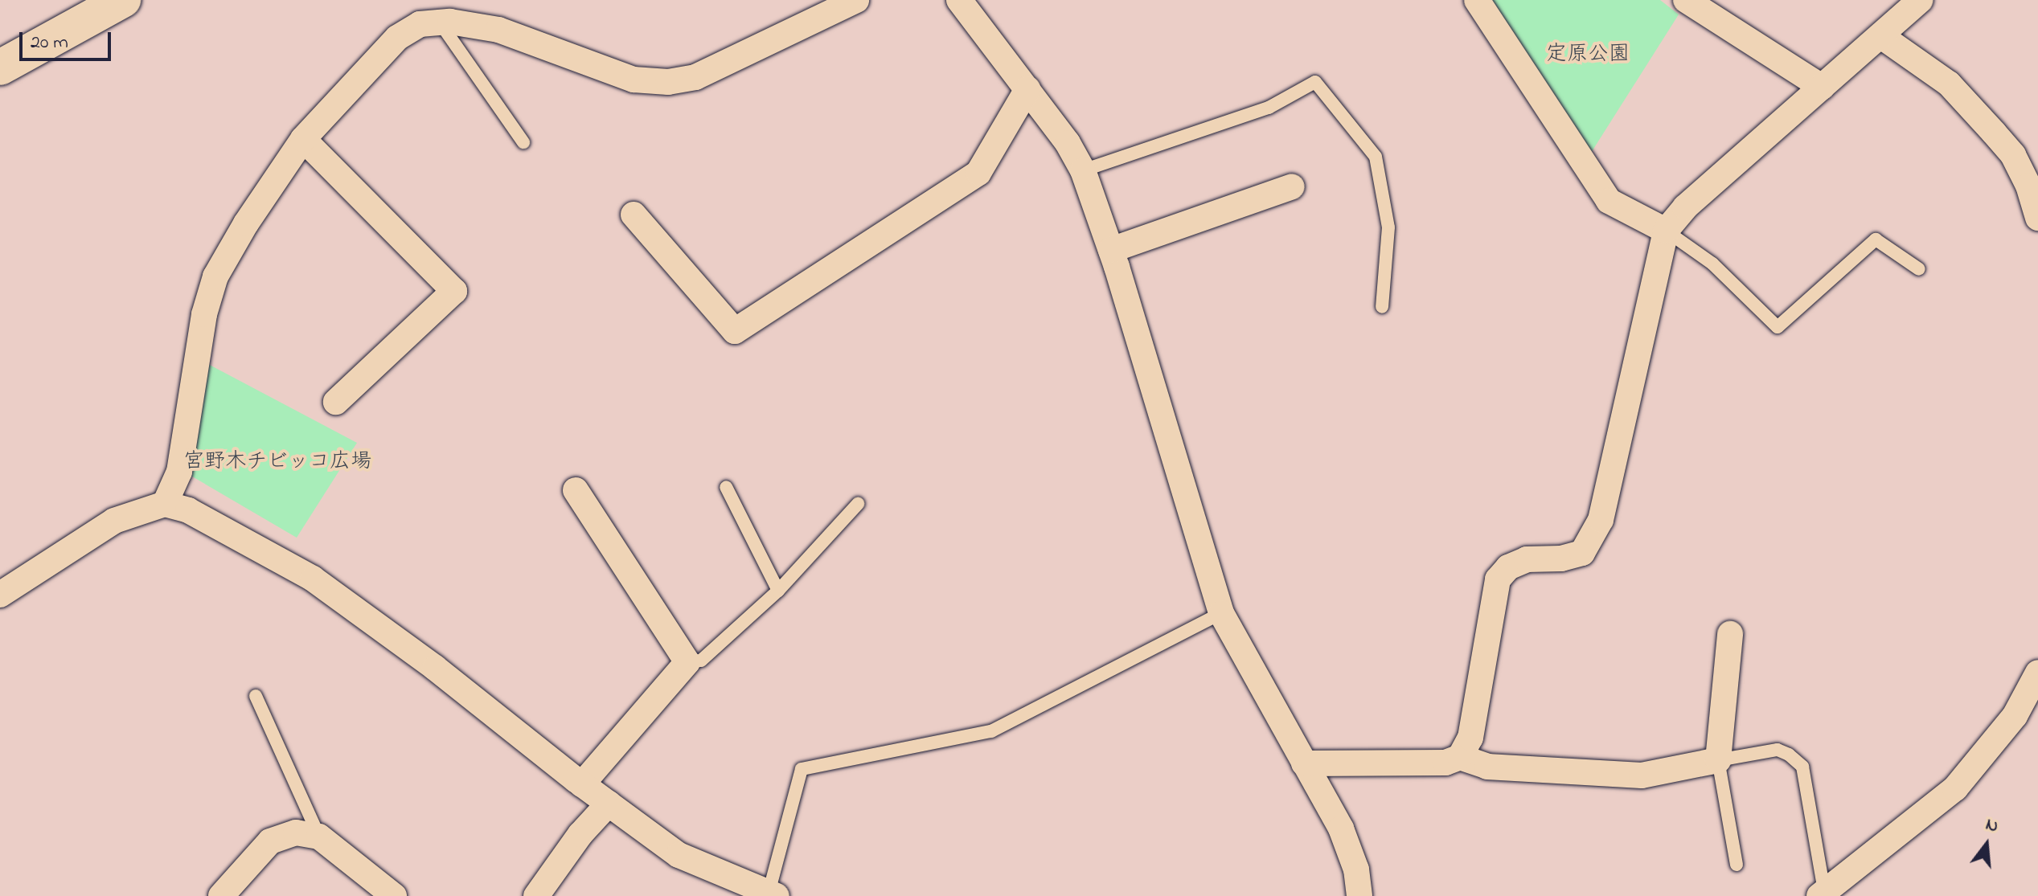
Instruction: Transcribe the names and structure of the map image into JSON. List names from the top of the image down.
{
  "parks": ["定原公園", "宮野木チビッコ広場"],
  "scale_bar": "20 m",
  "north": "top"
}
